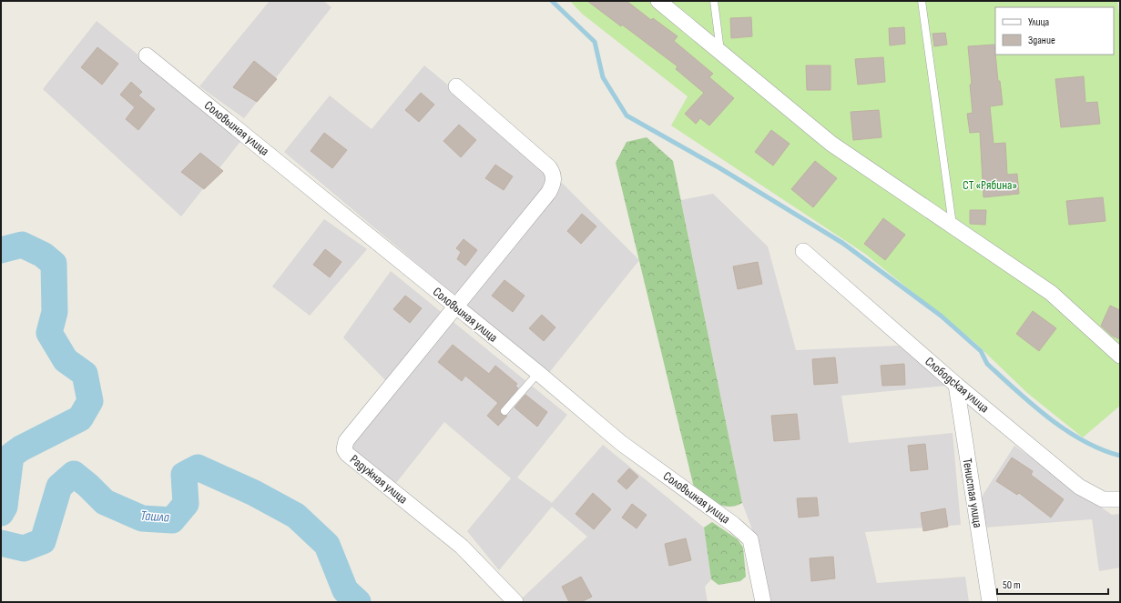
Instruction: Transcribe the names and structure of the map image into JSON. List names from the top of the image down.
{
  "streets": {
    "street": [
      "Соловьиная улица",
      "Слободская улица",
      "Радужная улица",
      "Тенистая улица"
    ]
  },
  "crossings": [
    ["Соловьиная улица", "Радужная улица"],
    ["Слободская улица", "Тенистая улица"]
  ],
  "water": ["Ташла"],
  "parks": ["СТ «Рябина»"],
  "legend": ["Улица", "Здание"],
  "scale_bar": "50 m"
}
